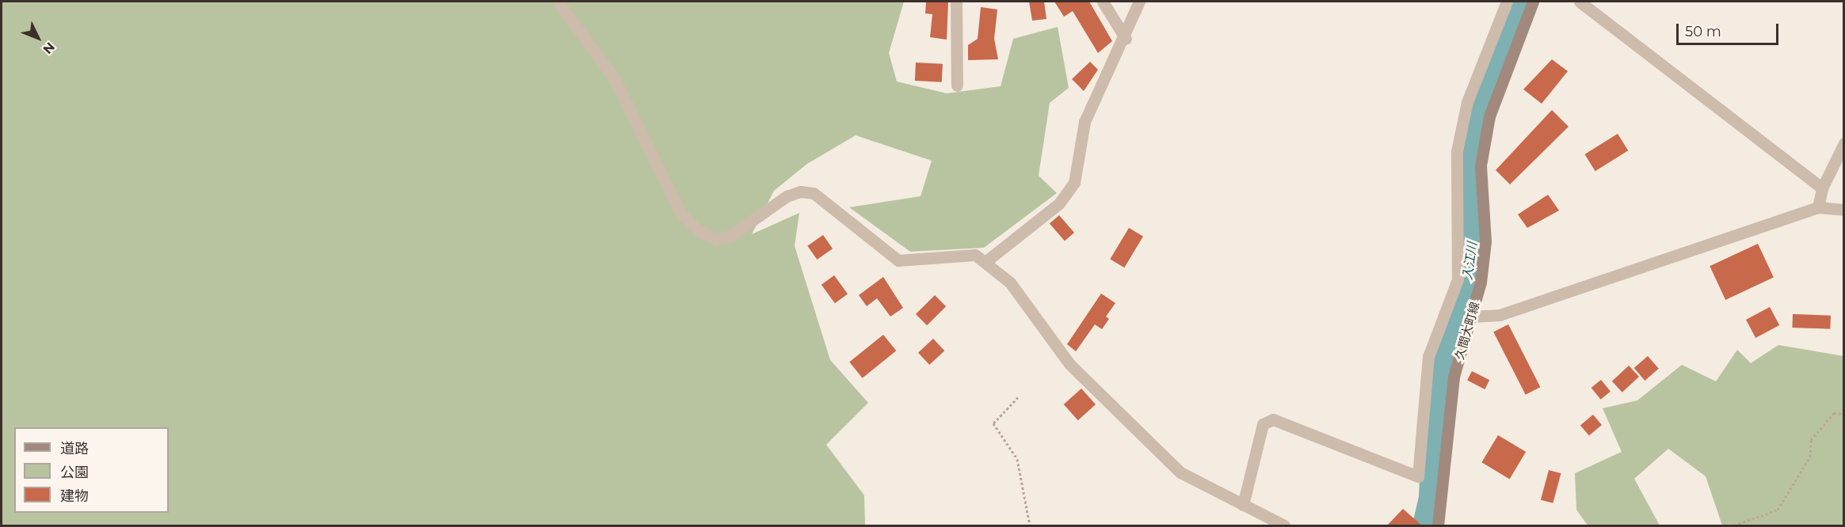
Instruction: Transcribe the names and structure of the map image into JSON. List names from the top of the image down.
{
  "streets": {
    "main road": ["久間大町線"]
  },
  "water": ["入江川"],
  "legend": ["道路", "公園", "建物"],
  "scale_bar": "50 m",
  "north": "bottom right"
}
